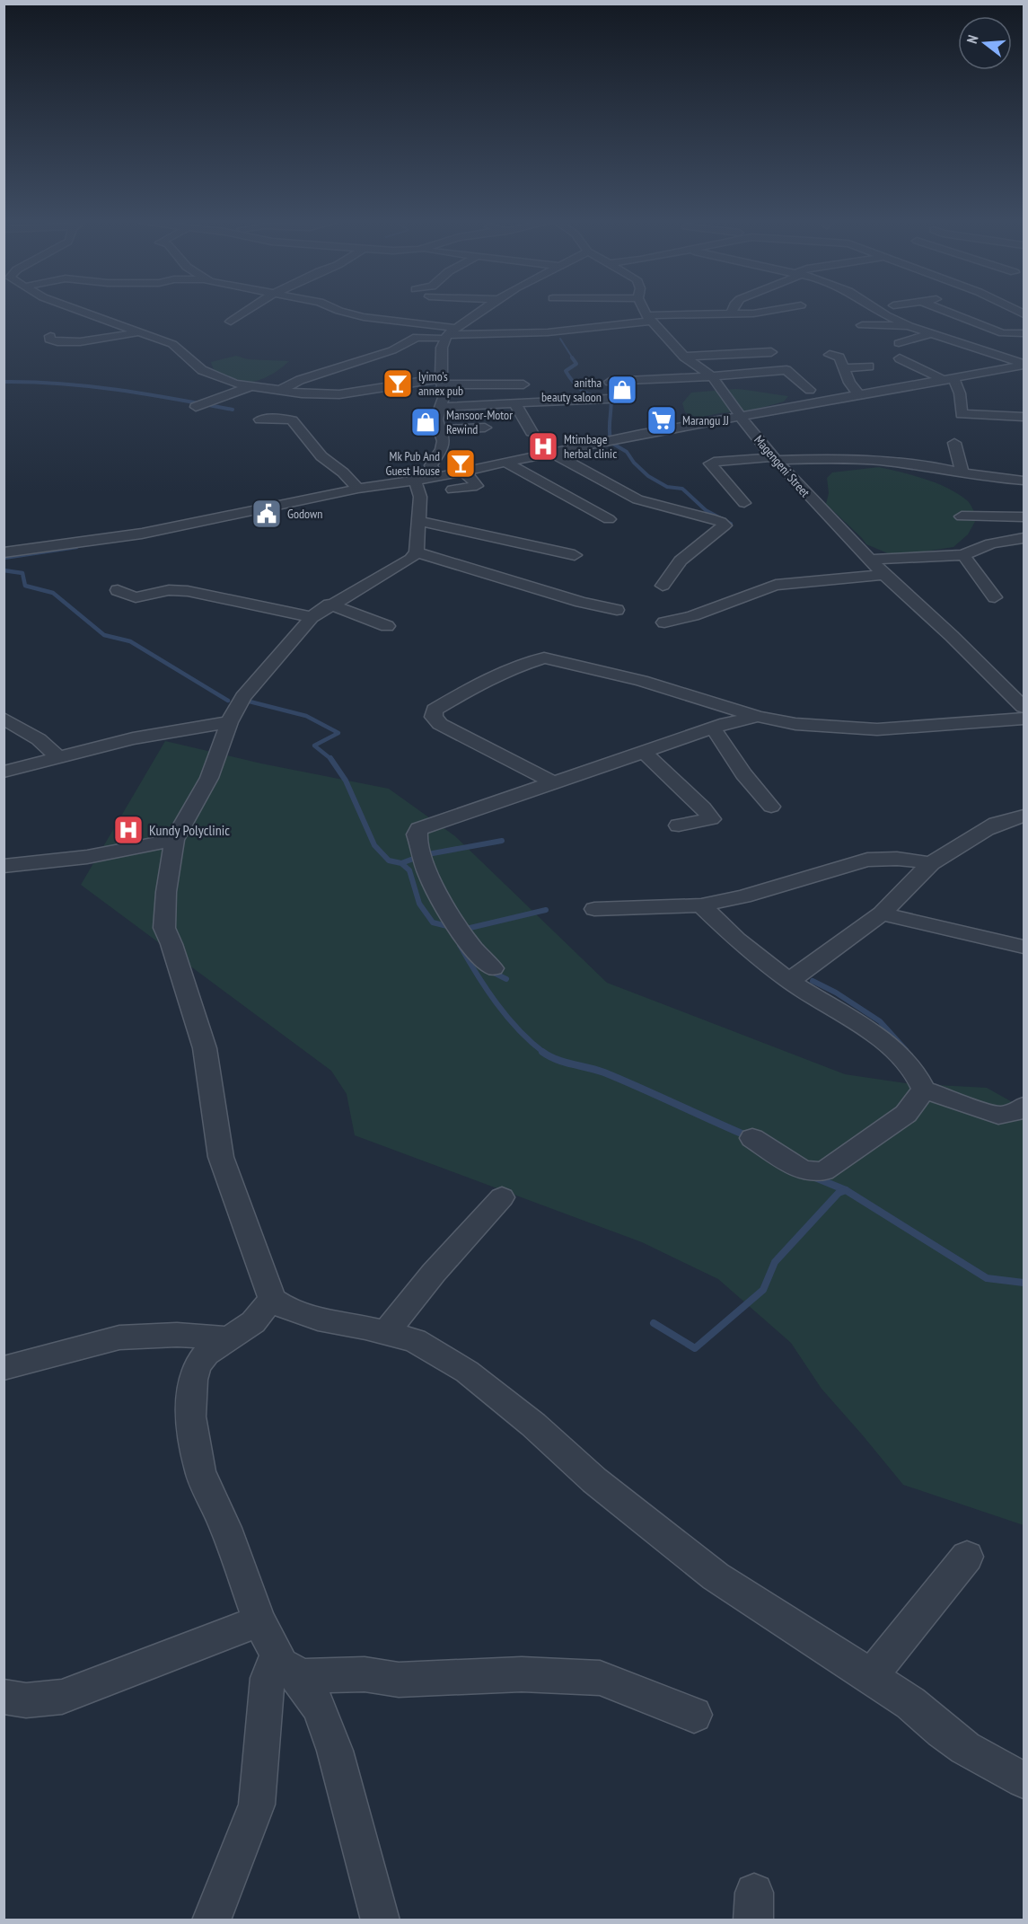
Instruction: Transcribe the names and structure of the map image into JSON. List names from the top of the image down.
{
  "streets": {
    "street": ["Magengeni Street"]
  },
  "places": {
    "bar": ["lyimo's annex pub", "Mk Pub And Guest House"],
    "shop": ["anitha beauty saloon", "Mansoor-Motor Rewind"],
    "supermarket": ["Marangu JJ"],
    "hospital": ["Mtimbage herbal clinic", "Kundy Polyclinic"],
    "public building": ["Godown"]
  },
  "north": "left"
}
